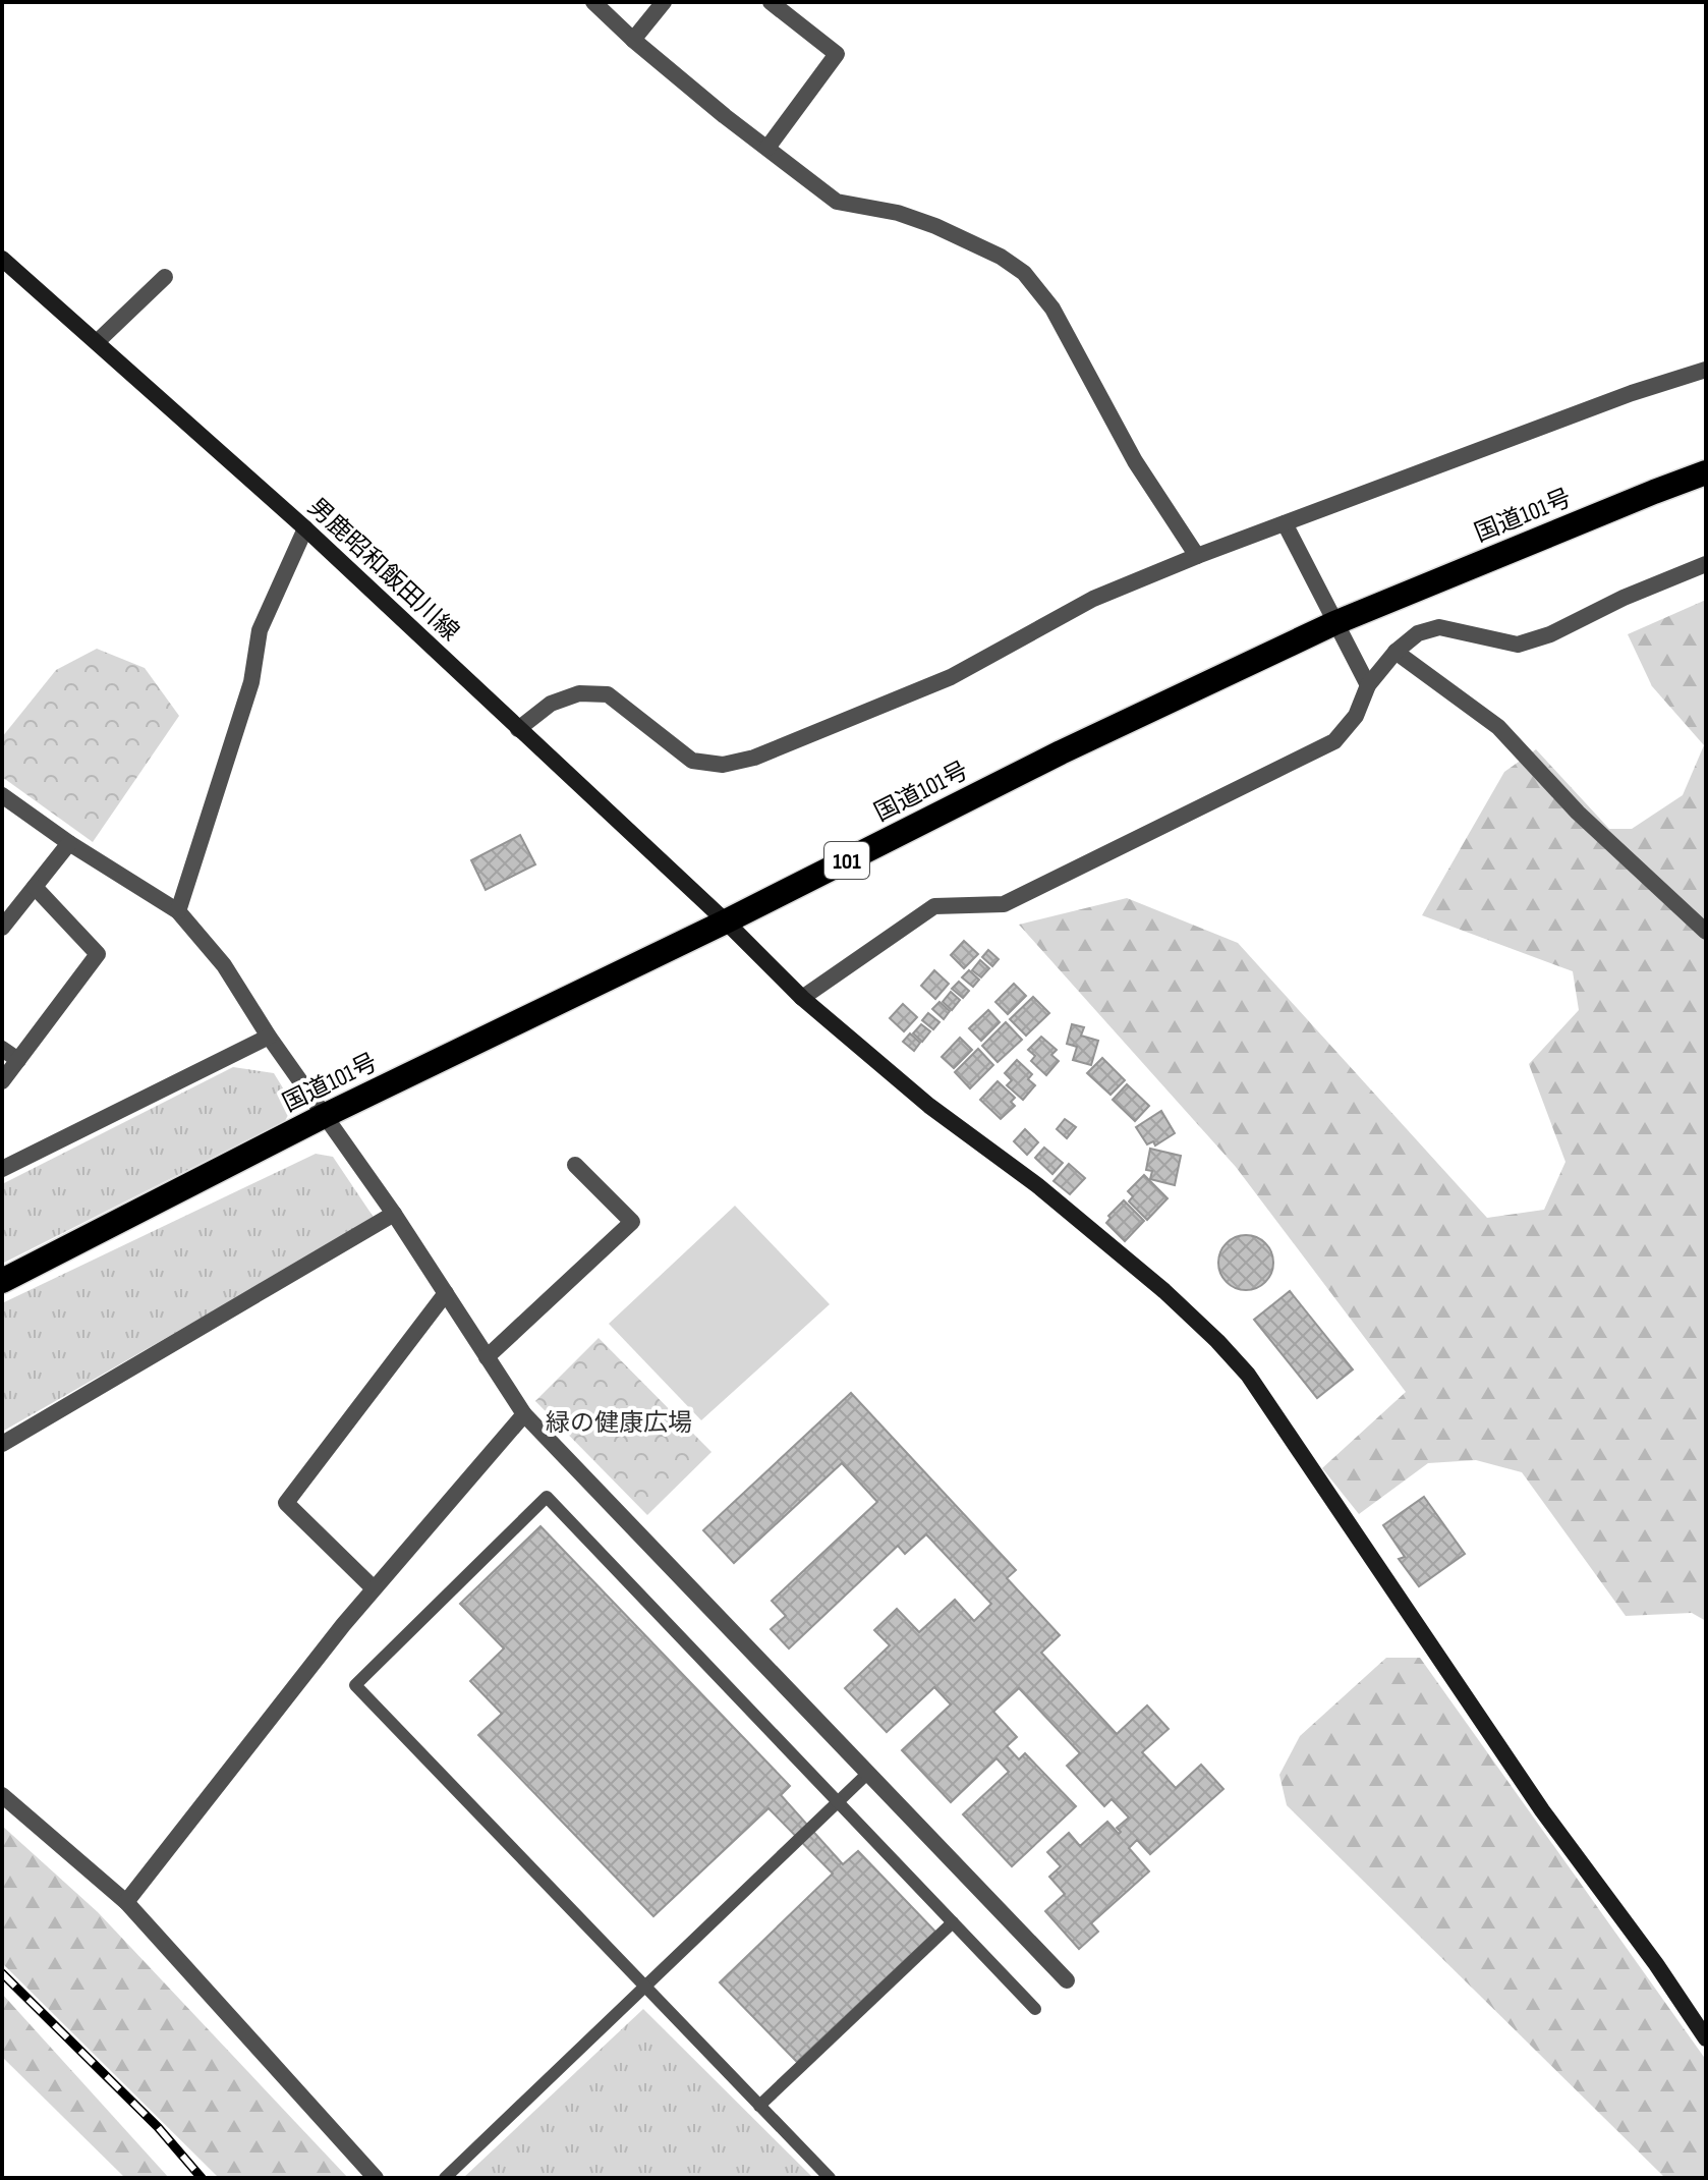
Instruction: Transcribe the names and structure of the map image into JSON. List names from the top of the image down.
{
  "streets": {
    "highway": ["国道101号", "101"],
    "street": ["男鹿昭和飯田川線"]
  },
  "crossings": [
    ["国道101号", "男鹿昭和飯田川線"]
  ],
  "parks": ["緑の健康広場"]
}
